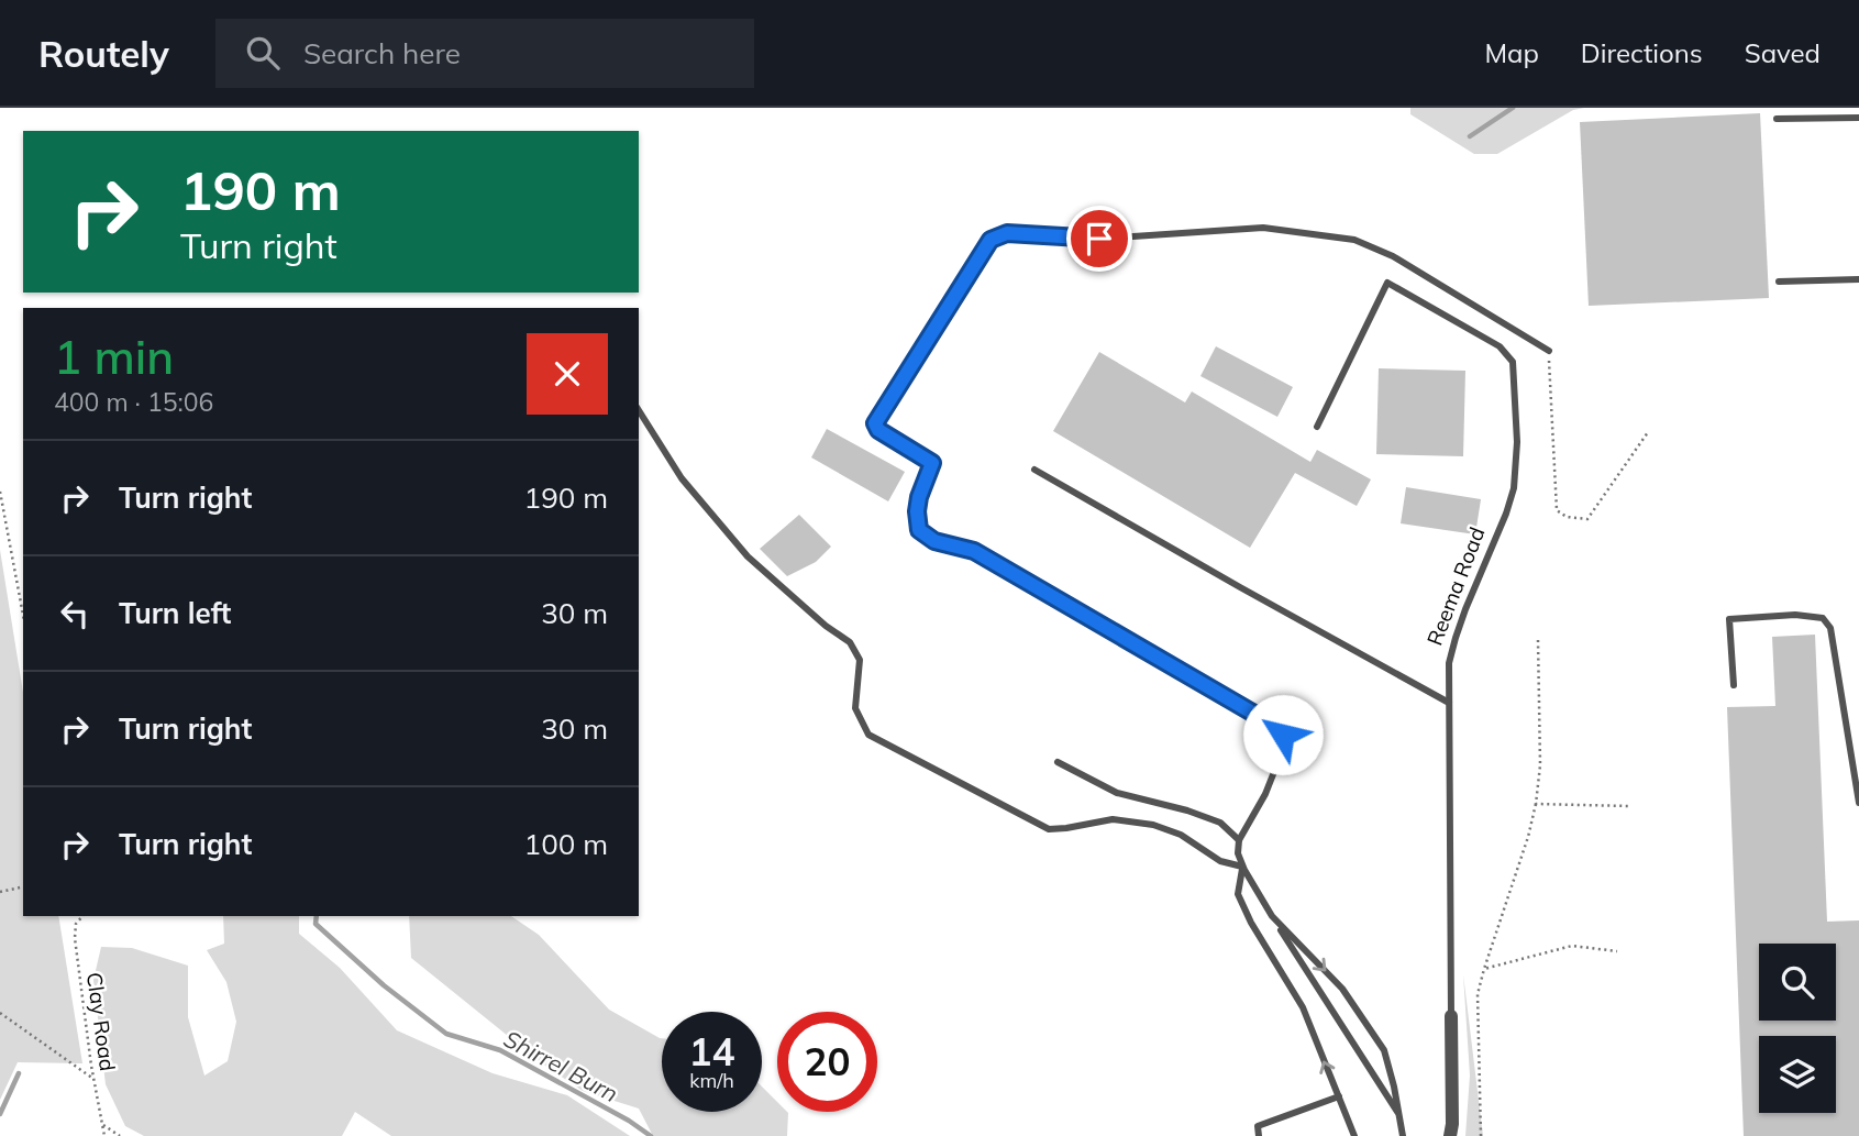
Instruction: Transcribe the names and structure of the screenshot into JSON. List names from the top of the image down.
{
  "streets": {
    "street": ["Reema Road"],
    "path": ["Clay Road"]
  },
  "water": ["Shirrel Burn"],
  "page": {
    "header": "Routely",
    "search": "Search here",
    "nav": ["Map", "Directions", "Saved"],
    "turn": ["190 m", "Turn right"],
    "heading": ["1 min", "400 m · 15:06"],
    "list": [
      {
        "name": "Turn right",
        "value": "190 m"
      },
      {
        "name": "Turn left",
        "value": "30 m"
      },
      {
        "name": "Turn right",
        "value": "30 m"
      },
      {
        "name": "Turn right",
        "value": "100 m"
      }
    ],
    "speed": "14 km/h",
    "limit": "20"
  }
}
